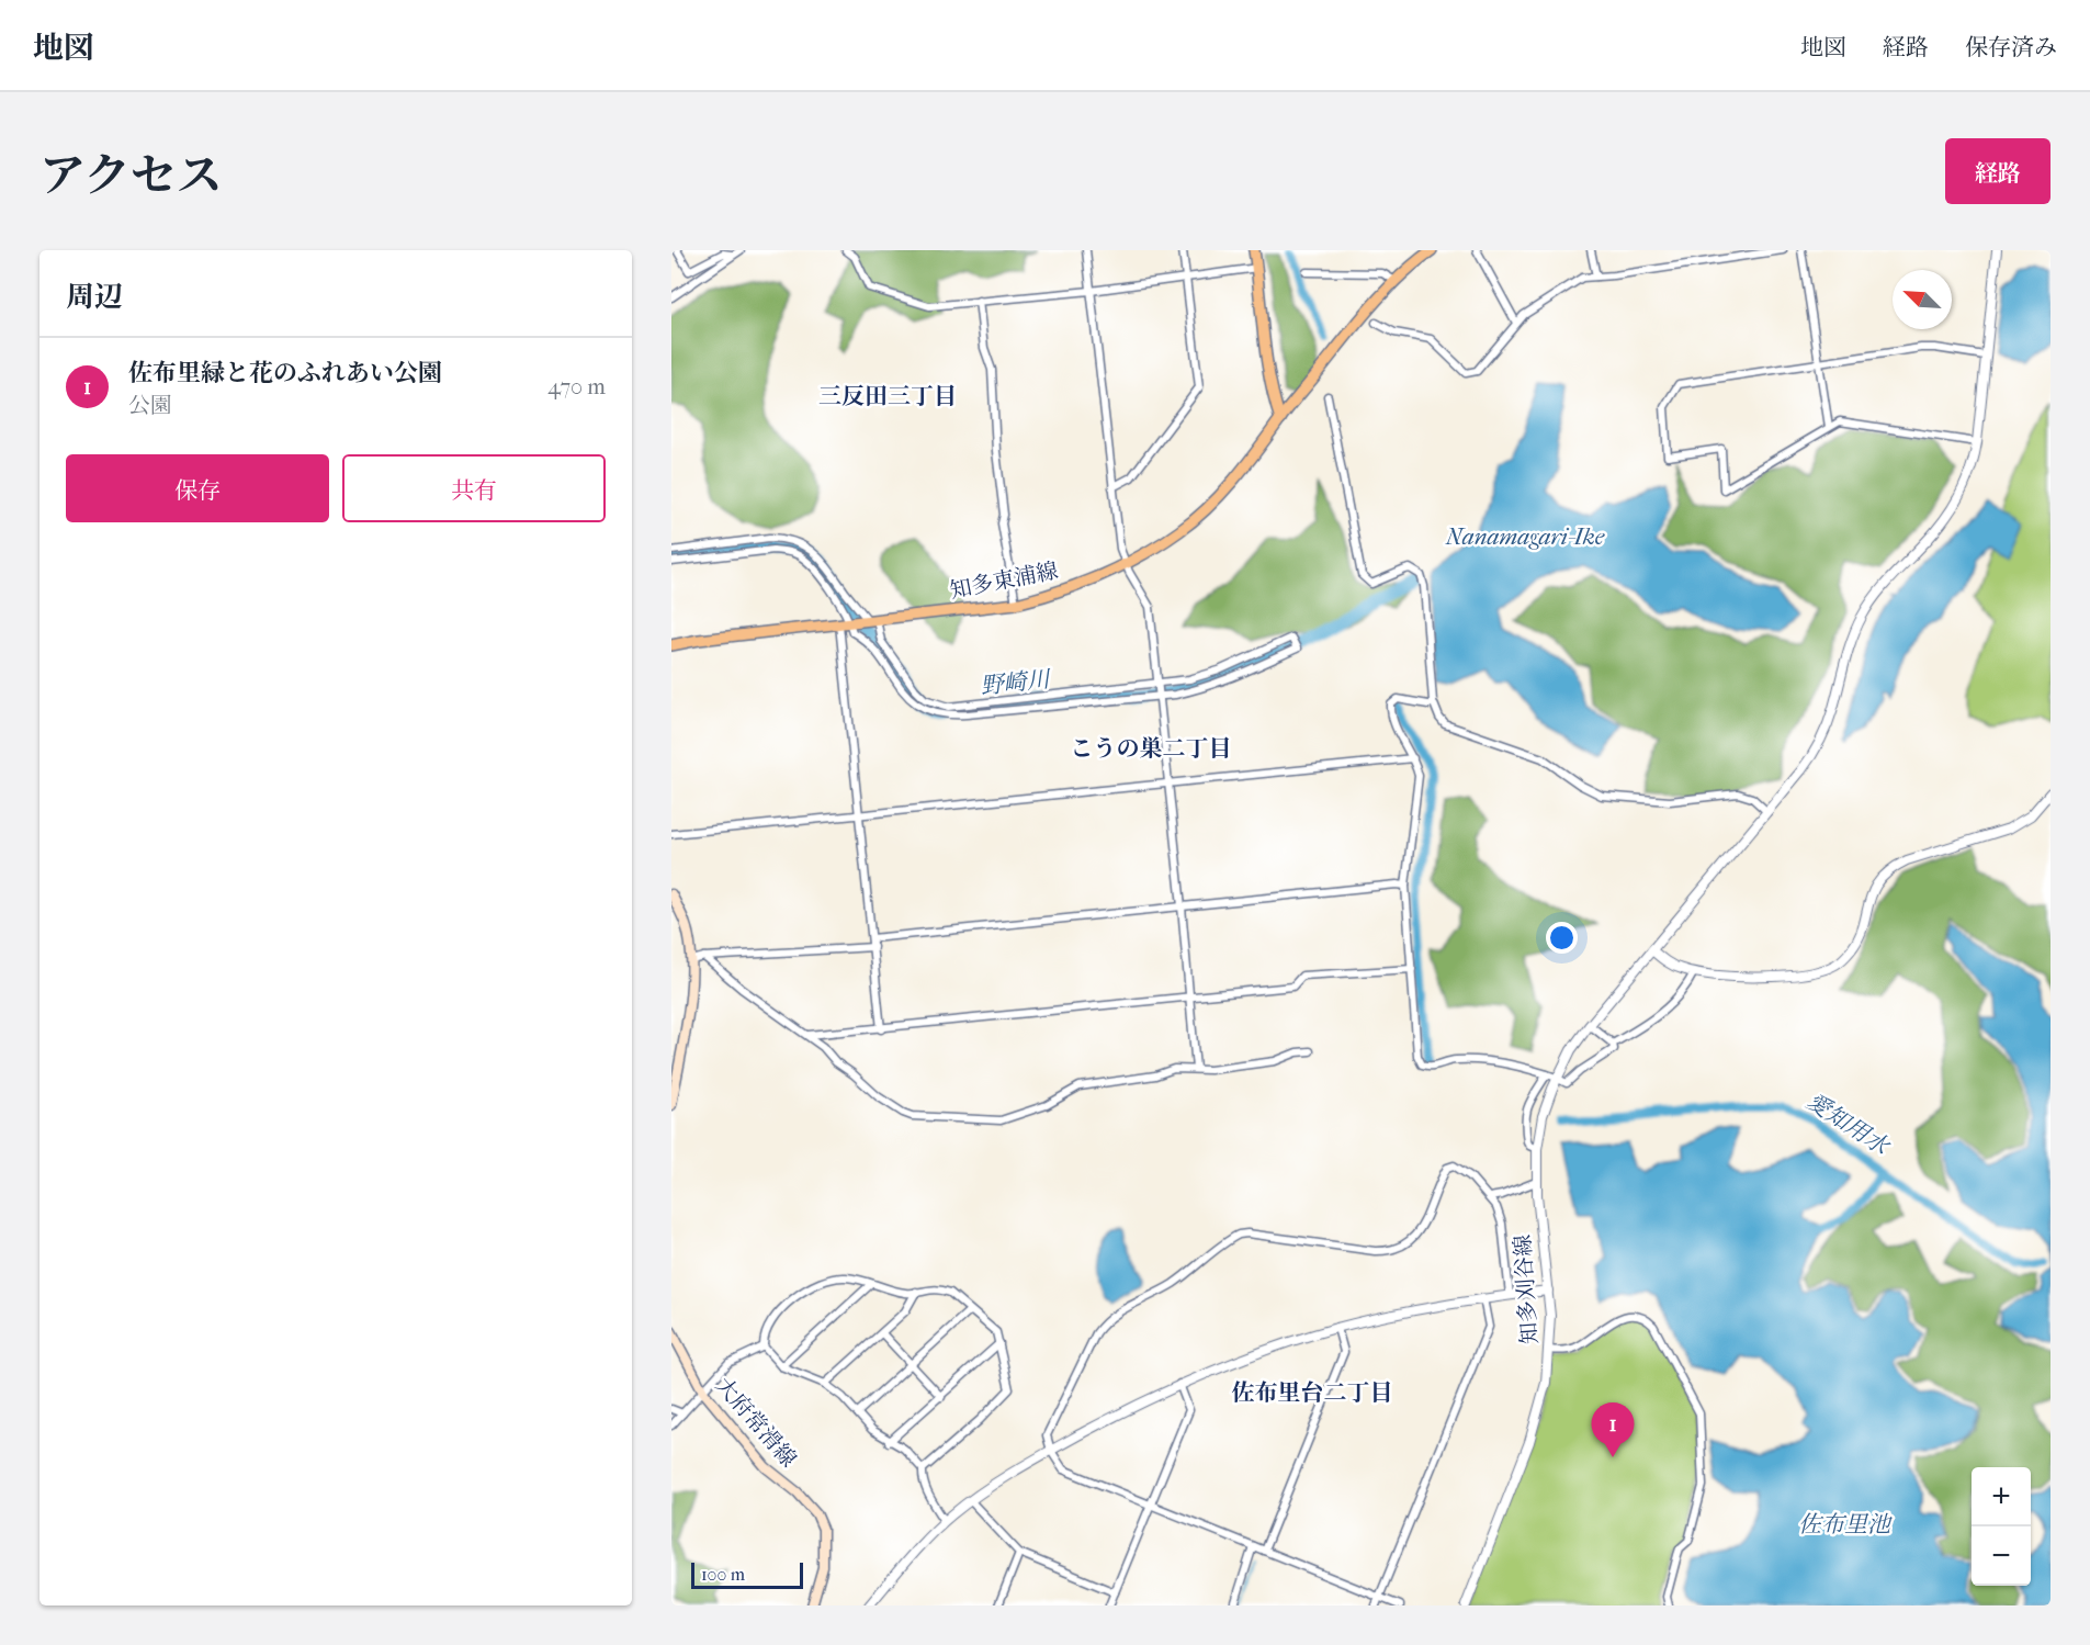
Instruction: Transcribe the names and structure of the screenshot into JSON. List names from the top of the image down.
{
  "streets": {
    "main road": ["知多東浦線", "大府常滑線"],
    "street": ["知多刈谷線"]
  },
  "districts": ["三反田三丁目", "こうの巣二丁目", "佐布里台二丁目"],
  "water": [
    "Nanamagari-Ike",
    "野崎川",
    "愛知用水",
    "佐布里池"
  ],
  "scale_bar": "100 m",
  "north": "top left",
  "page": {
    "header": "地図",
    "nav": ["地図", "経路", "保存済み"],
    "title": "アクセス",
    "buttons": [
      "経路",
      ["保存", "共有"]
    ],
    "heading": "周辺",
    "list": [
      {
        "mark": "1",
        "name": "佐布里緑と花のふれあい公園",
        "note": "公園",
        "value": "470 m"
      }
    ],
    "pins": "1",
    "map_buttons": ["+", "−"],
    "scale": "100 m"
  }
}
